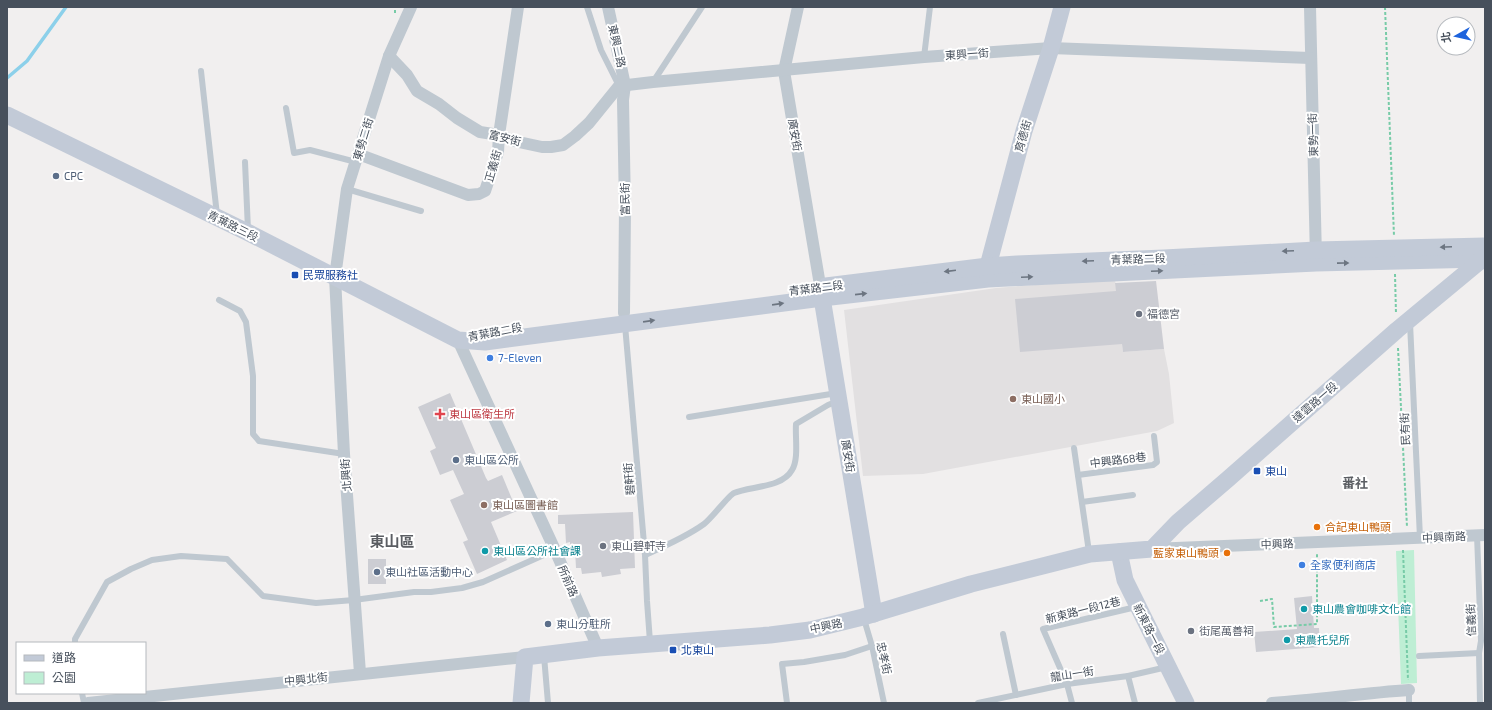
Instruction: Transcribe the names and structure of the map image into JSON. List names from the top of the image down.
{
  "streets": {
    "street": [
      "東興二路",
      "東興一街",
      "廣安街",
      "東勢一街",
      "育德街",
      "富安街",
      "東勢二街",
      "正義街",
      "富民街",
      "青葉路三段",
      "青葉路二段",
      "達雲路一段",
      "北興街",
      "中興南路",
      "中興路",
      "所前路",
      "新東路一段",
      "中興北街"
    ],
    "lane": [
      "民有街",
      "中興路68巷",
      "碧軒街",
      "新東路一段12巷",
      "信義街",
      "忠孝街",
      "龍山一街"
    ]
  },
  "crossings": [
    ["東興二路", "東興一街"],
    ["東興二路", "富安街"],
    ["東興二路", "富民街"],
    ["東興一街", "廣安街"],
    ["東興一街", "東勢一街"],
    ["東興一街", "育德街"],
    ["東興一街", "富安街"],
    ["東興一街", "富民街"],
    ["廣安街", "青葉路二段"],
    ["廣安街", "中興路"],
    ["廣安街", "忠孝街"],
    ["東勢一街", "青葉路二段"],
    ["育德街", "青葉路二段"],
    ["富安街", "東勢二街"],
    ["富安街", "正義街"],
    ["富安街", "富民街"],
    ["東勢二街", "正義街"],
    ["東勢二街", "青葉路三段"],
    ["東勢二街", "北興街"],
    ["富民街", "青葉路二段"],
    ["富民街", "碧軒街"],
    ["青葉路三段", "青葉路二段"],
    ["青葉路三段", "北興街"],
    ["青葉路三段", "所前路"],
    ["青葉路二段", "達雲路一段"],
    ["青葉路二段", "碧軒街"],
    ["青葉路二段", "所前路"],
    ["達雲路一段", "民有街"],
    ["達雲路一段", "中興路"],
    ["民有街", "中興南路"],
    ["民有街", "中興路"],
    ["北興街", "中興北街"],
    ["碧軒街", "中興路"],
    ["中興南路", "中興路"],
    ["中興南路", "信義街"],
    ["中興路", "所前路"],
    ["中興路", "新東路一段"],
    ["中興路", "忠孝街"],
    ["中興路", "中興北街"],
    ["新東路一段12巷", "新東路一段"],
    ["新東路一段12巷", "龍山一街"],
    ["新東路一段", "龍山一街"]
  ],
  "districts": ["番社", "東山區"],
  "places": {
    "other": [
      "CPC",
      "福德宮",
      "7-Eleven",
      "東山國小",
      "東山區公所",
      "東山區圖書館",
      "合記東山鴨頭",
      "東山碧軒寺",
      "東山區公所社會課",
      "藍家東山鴨頭",
      "全家便利商店",
      "東山社區活動中心",
      "東山農會咖啡文化館",
      "東山分駐所",
      "街尾萬善祠",
      "東農托兒所"
    ],
    "transit": ["民眾服務社", "東山", "北東山"],
    "health": ["東山區衛生所"]
  },
  "legend": ["道路", "公園"],
  "north": "left"
}
